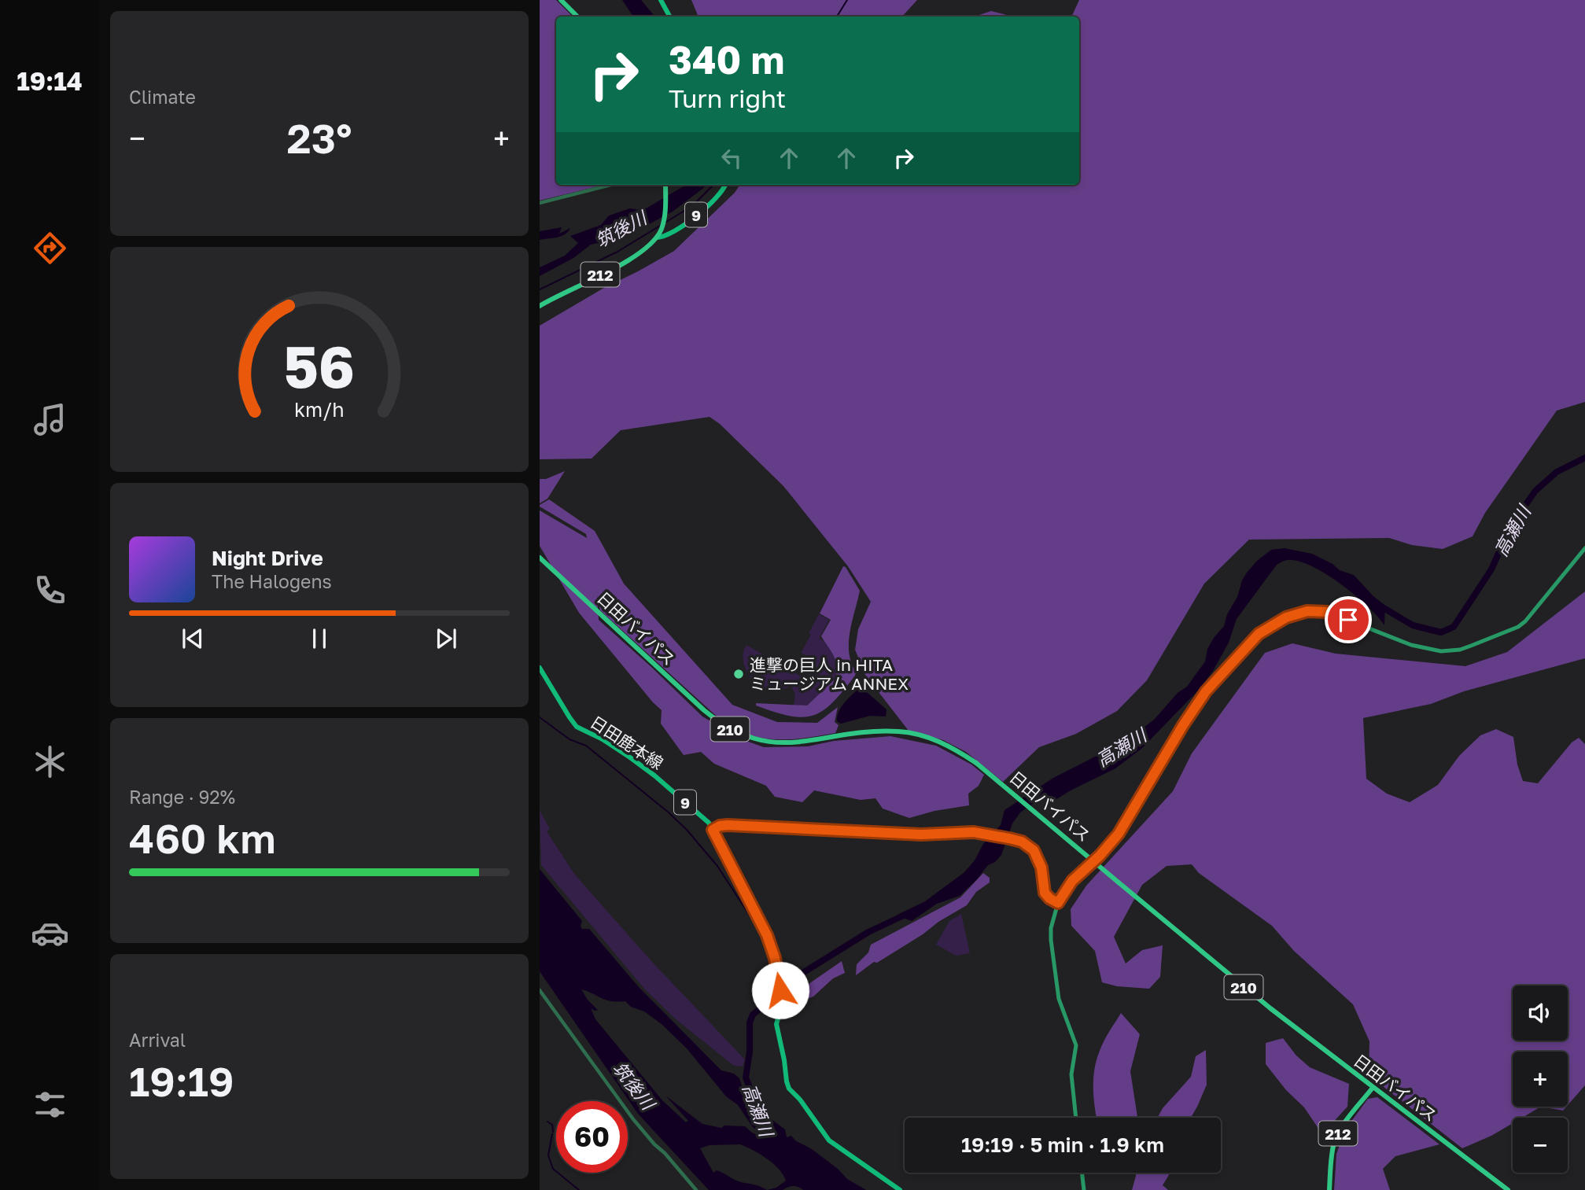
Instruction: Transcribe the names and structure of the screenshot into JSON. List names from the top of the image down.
{
  "streets": {
    "highway": ["212", "日田バイパス", "210"],
    "main road": ["9", "日田鹿本線"]
  },
  "crossings": [
    ["9", "212"],
    ["212", "日田バイパス"]
  ],
  "water": ["筑後川", "高瀬川"],
  "places": ["進撃の巨人 in HITA ミュージアム ANNEX"],
  "page": {
    "tabs": "19:14",
    "tile": [
      "Climate",
      ["Range · 92%", "460 km"],
      ["Arrival", "19:19"]
    ],
    "turn": ["340 m", "Turn right"],
    "heat": ["−", "23°", "+"],
    "song": ["Night Drive", "The Halogens"],
    "map_buttons": ["+", "−"],
    "limit": "60",
    "trip": "19:19 · 5 min · 1.9 km",
    "gauge": ["56", "km/h"]
  }
}
